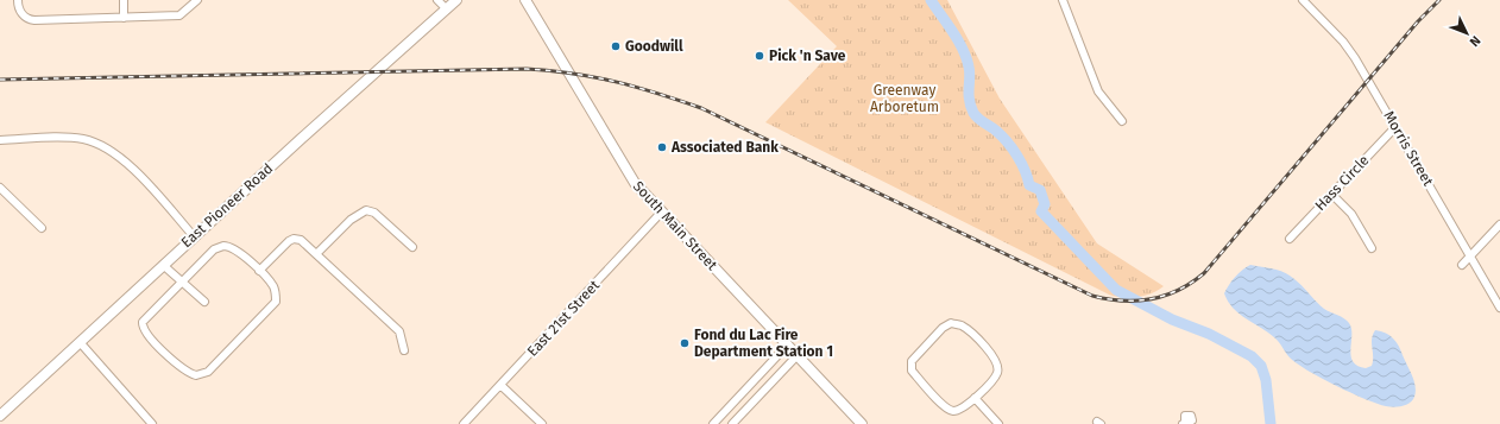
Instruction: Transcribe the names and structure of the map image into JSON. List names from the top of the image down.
{
  "streets": {
    "main road": ["East Pioneer Road", "South Main Street"],
    "street": ["Morris Street", "Hass Circle", "East 21st Street"]
  },
  "crossings": [
    ["Morris Street", "Hass Circle"],
    ["South Main Street", "East 21st Street"]
  ],
  "parks": ["Greenway Arboretum"],
  "places": [
    "Goodwill",
    "Pick 'n Save",
    "Associated Bank",
    "Fond du Lac Fire Department Station 1"
  ],
  "north": "bottom right"
}
